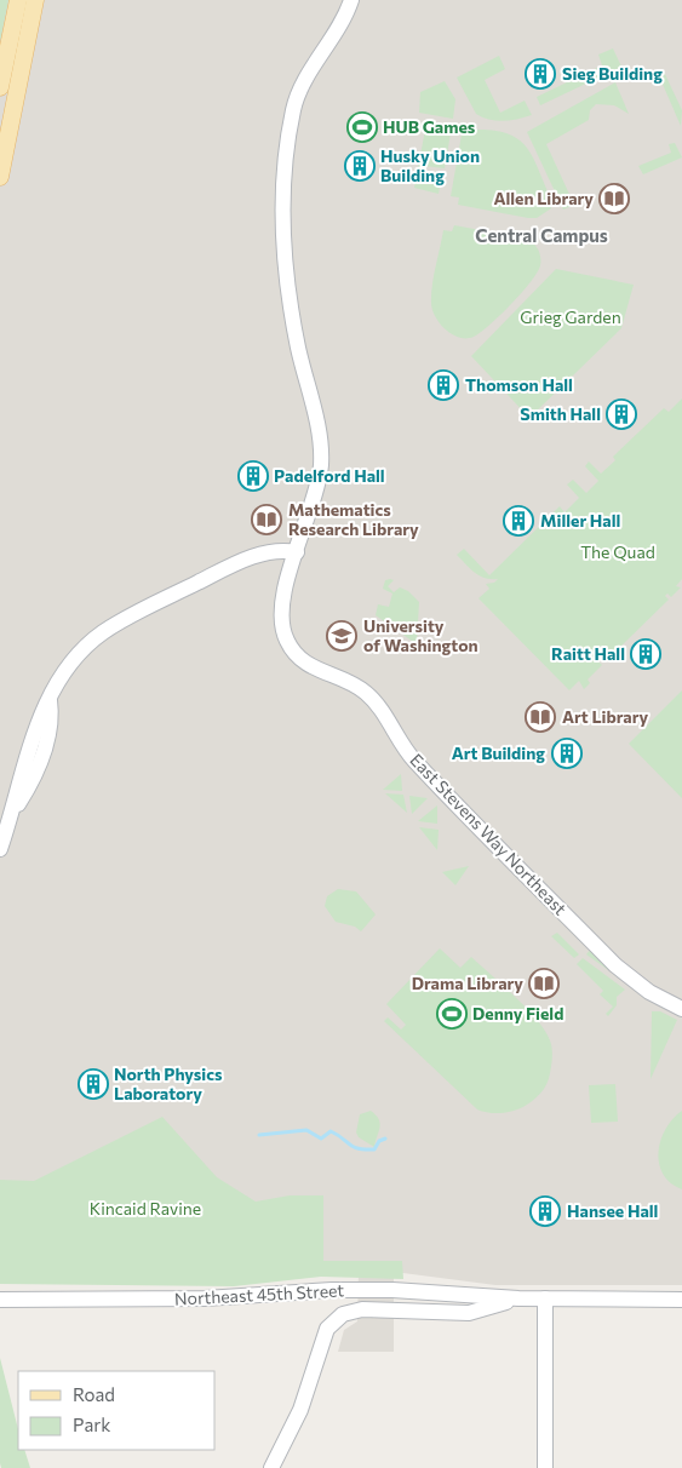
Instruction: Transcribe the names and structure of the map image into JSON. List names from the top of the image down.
{
  "streets": {
    "street": ["East Stevens Way Northeast", "Northeast 45th Street"]
  },
  "districts": ["Central Campus"],
  "parks": ["Grieg Garden", "The Quad", "Kincaid Ravine"],
  "places": {
    "building": [
      "Sieg Building",
      "Husky Union Building",
      "Thomson Hall",
      "Smith Hall",
      "Padelford Hall",
      "Miller Hall",
      "Raitt Hall",
      "Art Building",
      "North Physics Laboratory",
      "Hansee Hall"
    ],
    "sports": ["HUB Games", "Denny Field"],
    "library": [
      "Allen Library",
      "Mathematics Research Library",
      "Art Library",
      "Drama Library"
    ],
    "school or university": ["University of Washington"]
  },
  "legend": ["Road", "Park"]
}
